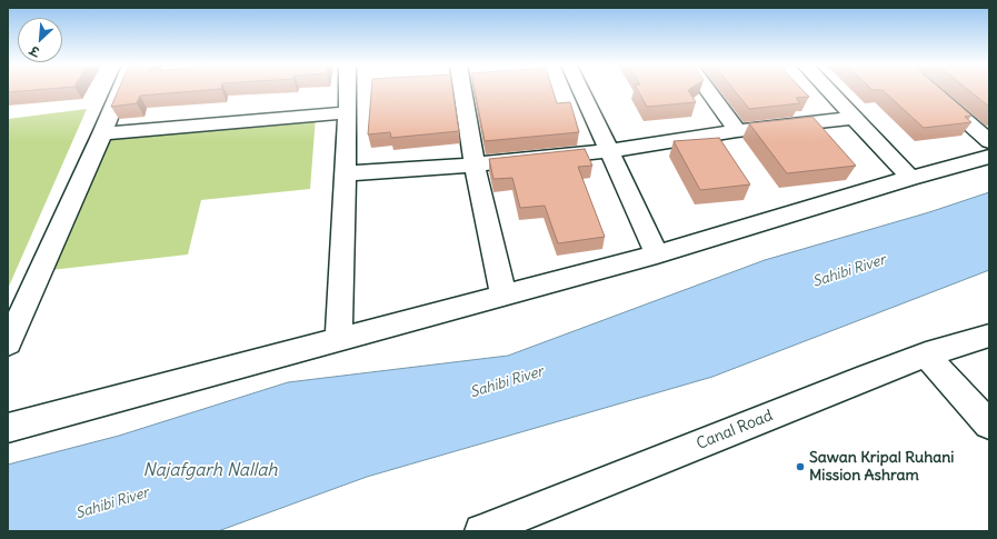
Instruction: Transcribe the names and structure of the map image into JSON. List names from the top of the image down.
{
  "streets": {
    "street": ["Canal Road"]
  },
  "water": ["Sahibi River", "Najafgarh Nallah"],
  "places": ["Sawan Kripal Ruhani Mission Ashram"],
  "north": "bottom left"
}
